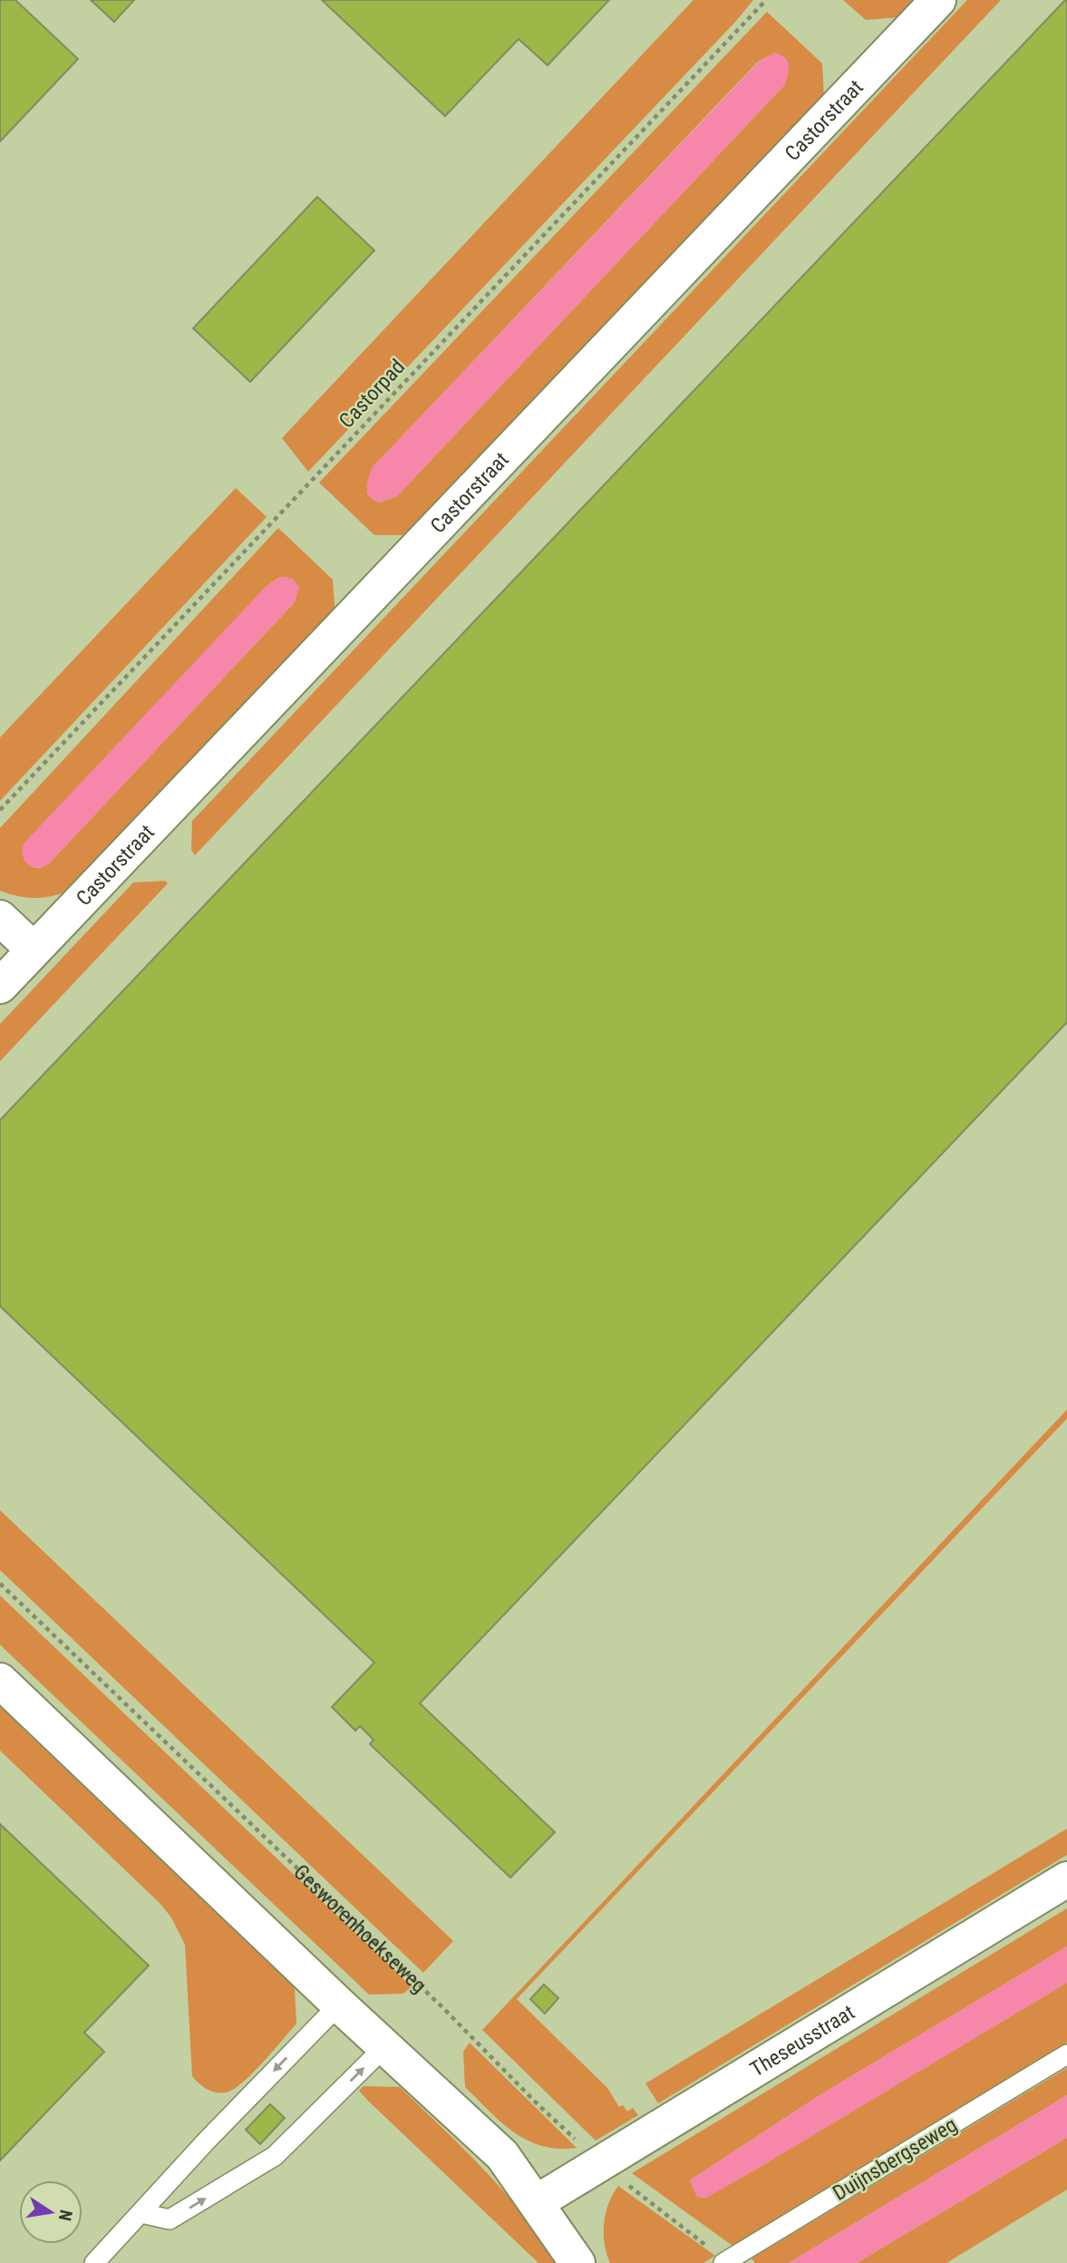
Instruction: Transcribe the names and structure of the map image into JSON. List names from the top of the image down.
{
  "streets": {
    "street": ["Castorstraat", "Theseusstraat"],
    "lane": ["Duijnsbergseweg"],
    "path": ["Castorpad", "Gesworenhoekseweg"]
  },
  "crossings": [
    ["Gesworenhoekseweg", "Theseusstraat"],
    ["Gesworenhoekseweg", "Duijnsbergseweg"]
  ],
  "north": "right"
}
